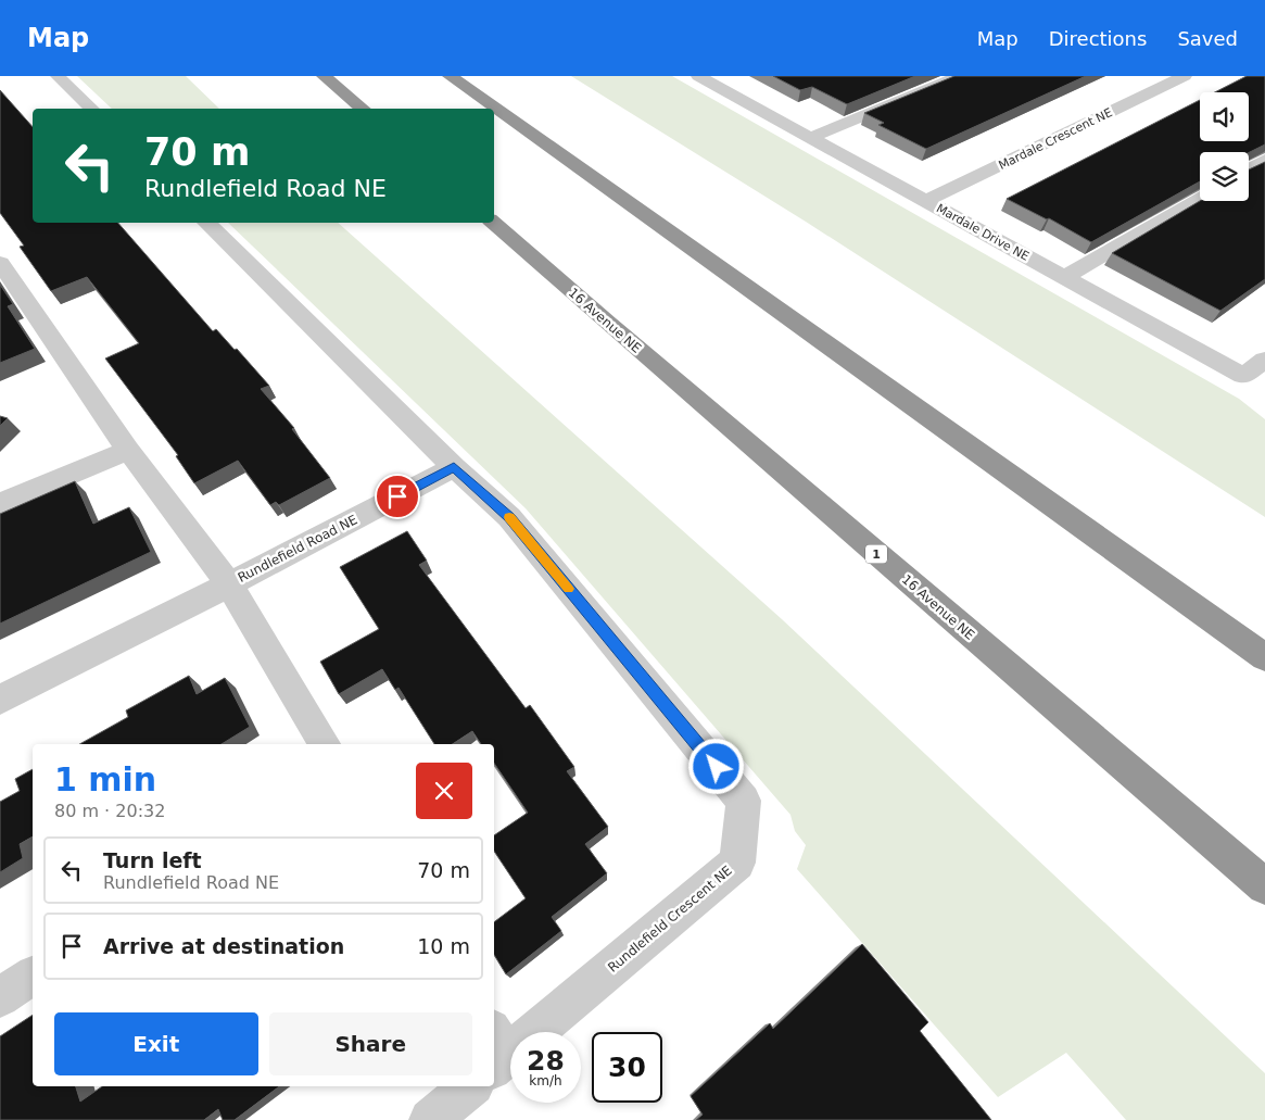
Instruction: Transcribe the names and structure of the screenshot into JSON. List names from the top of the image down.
{
  "streets": {
    "highway": ["16 Avenue NE", "1"],
    "street": [
      "Mardale Crescent NE",
      "Mardale Drive NE",
      "Rundlefield Road NE",
      "Rundlefield Crescent NE"
    ]
  },
  "crossings": [
    ["Mardale Crescent NE", "Mardale Drive NE"],
    ["Rundlefield Road NE", "Rundlefield Crescent NE"]
  ],
  "page": {
    "header": "Map",
    "nav": ["Map", "Directions", "Saved"],
    "turn": ["70 m", "Rundlefield Road NE"],
    "heading": ["1 min", "80 m · 20:32"],
    "list": [
      {
        "name": "Turn left",
        "note": "Rundlefield Road NE",
        "value": "70 m"
      },
      {
        "name": "Arrive at destination",
        "value": "10 m"
      }
    ],
    "buttons": ["Exit", "Share"],
    "speed": "28 km/h",
    "limit": "30"
  }
}
